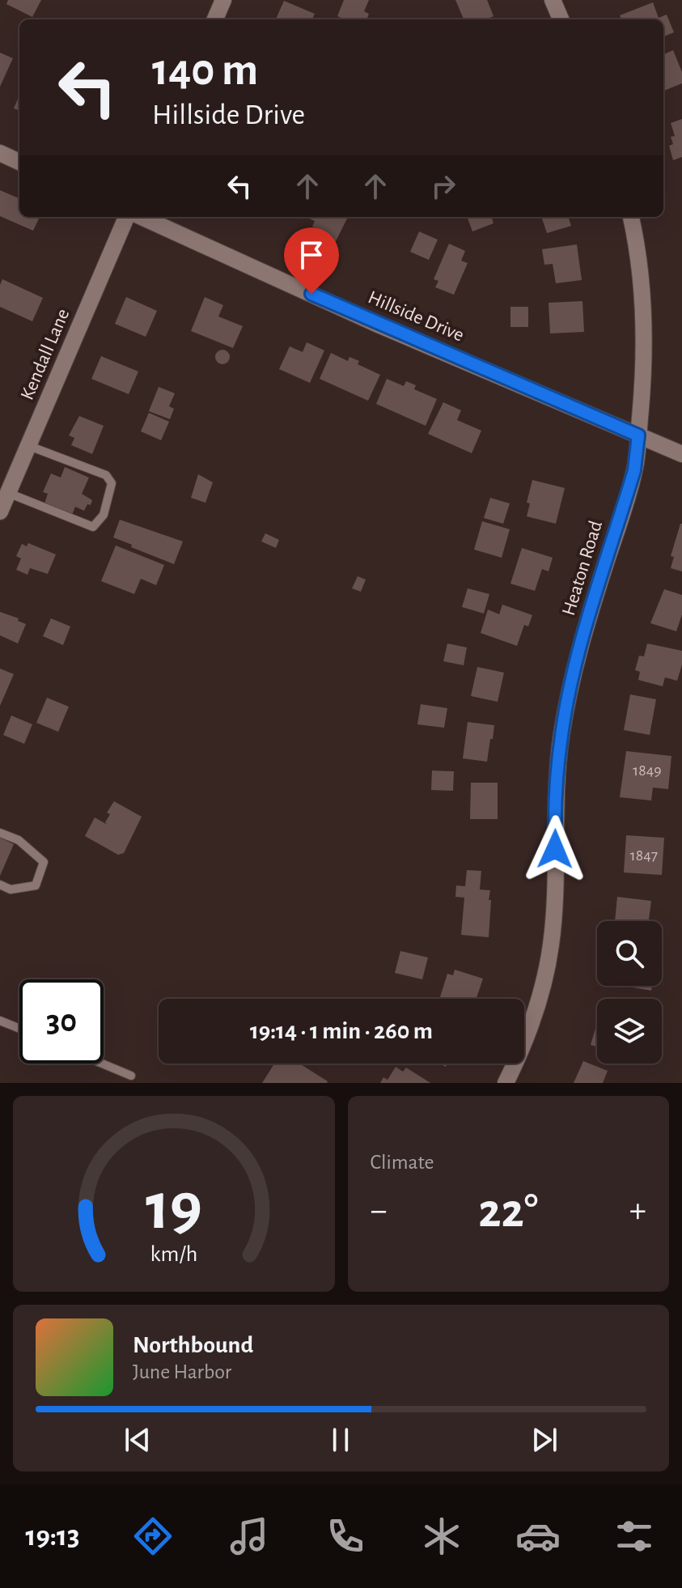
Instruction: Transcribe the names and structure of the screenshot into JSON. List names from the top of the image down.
{
  "streets": {
    "street": ["Hillside Drive", "Kendall Lane", "Heaton Road"]
  },
  "crossings": [
    ["Hillside Drive", "Heaton Road"]
  ],
  "house_numbers": ["1849", "1847"],
  "page": {
    "turn": ["140 m", "Hillside Drive"],
    "limit": "30",
    "trip": "19:14 · 1 min · 260 m",
    "tile": "Climate",
    "heat": ["−", "22°", "+"],
    "song": ["Northbound", "June Harbor"],
    "tabs": "19:13",
    "gauge": ["19", "km/h"]
  }
}
